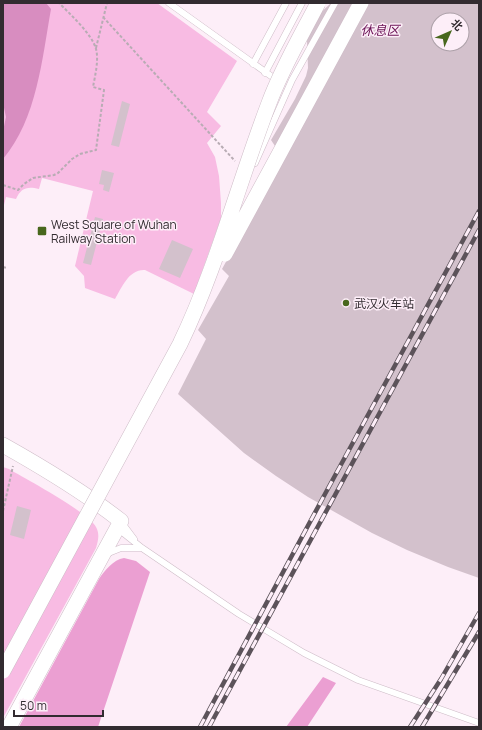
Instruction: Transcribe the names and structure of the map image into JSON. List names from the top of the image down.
{
  "water": ["休息区"],
  "places": {
    "transit": ["West Square of Wuhan Railway Station"],
    "other": ["武汉火车站"]
  },
  "scale_bar": "50 m",
  "north": "top right"
}
